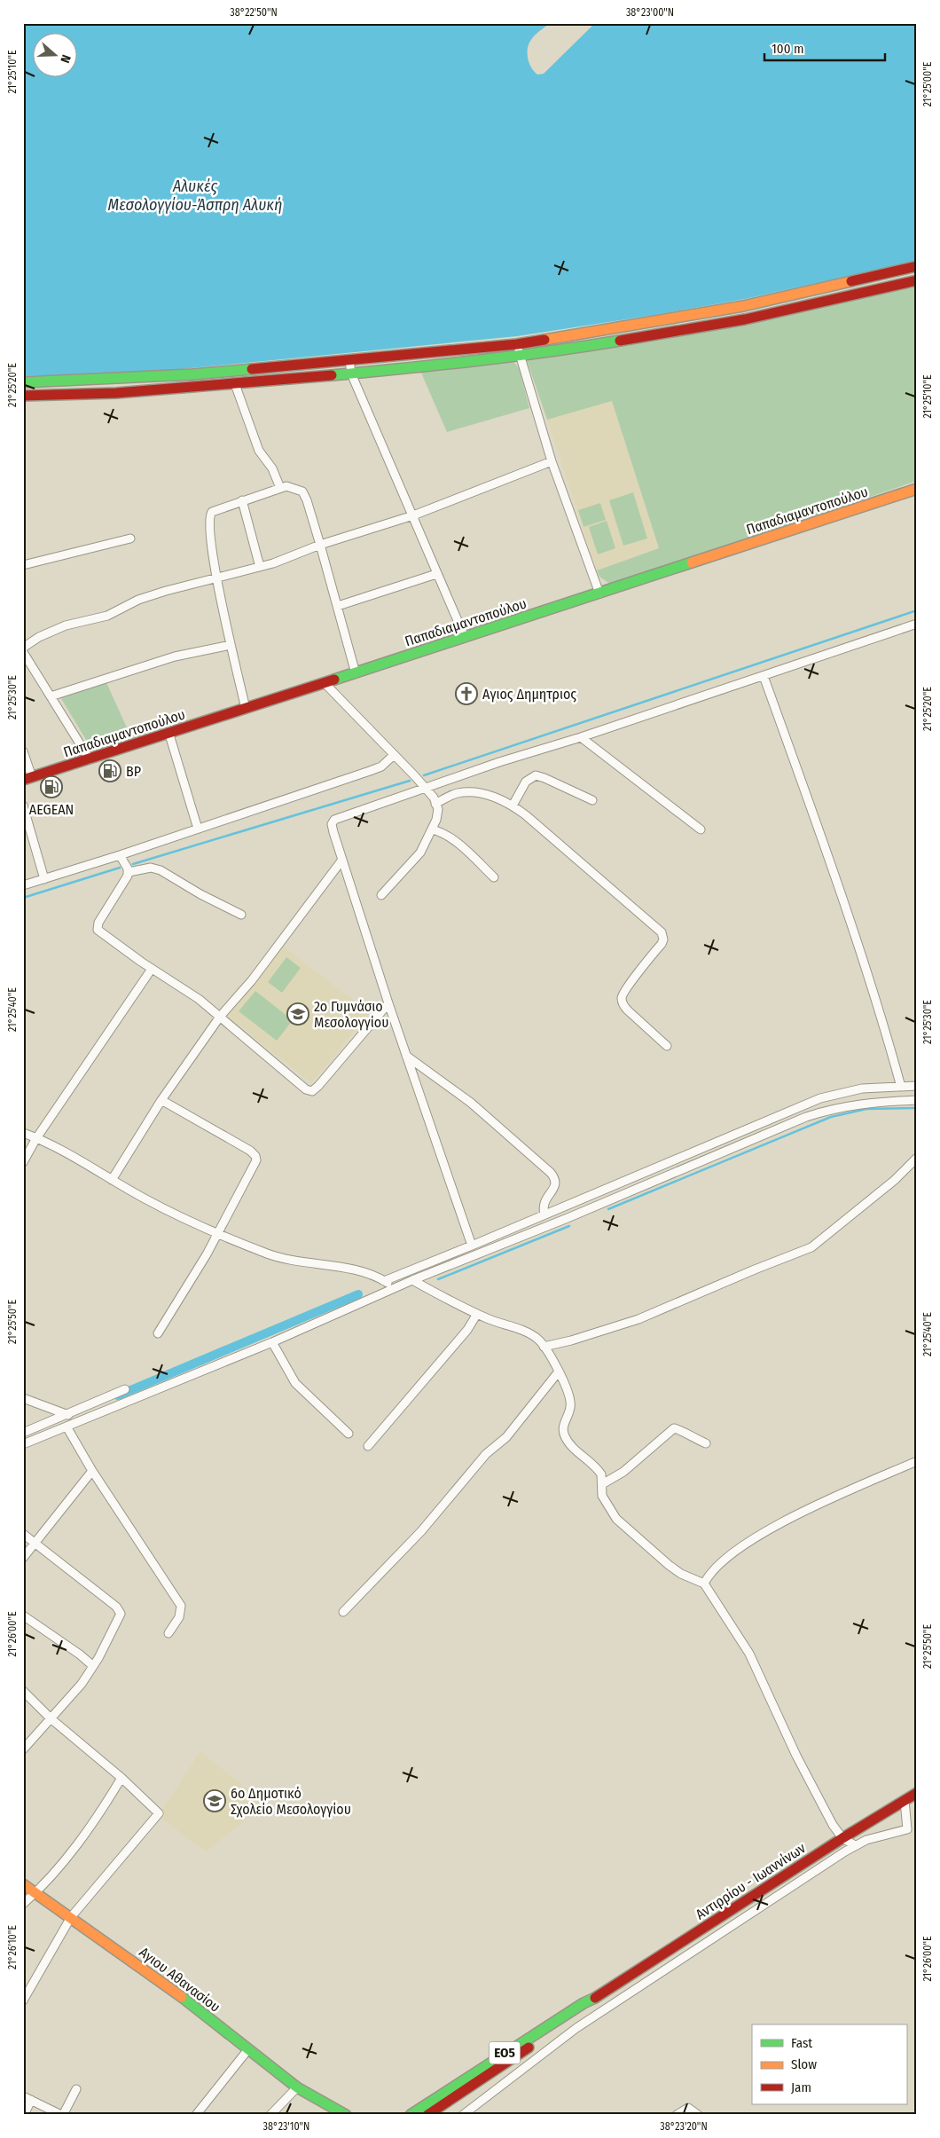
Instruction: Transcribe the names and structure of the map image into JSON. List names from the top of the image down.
{
  "streets": {
    "main road": [
      "Παπαδιαμαντοπούλου",
      "Αντιρρίου - Ιωαννίνων",
      "Αγιου Αθανασίου",
      "ΕΟ5"
    ]
  },
  "water": ["Αλυκές Μεσολογγίου-Άσπρη Αλυκή"],
  "places": {
    "church": ["Αγιος Δημητριος"],
    "fuel station": ["BP", "AEGEAN"],
    "school or university": ["2ο Γυμνάσιο Μεσολογγίου", "6ο Δημοτικό Σχολείο Μεσολογγίου"]
  },
  "legend": ["Fast", "Slow", "Jam"],
  "scale_bar": "100 m",
  "north": "right",
  "coordinates": [
    "38°22'50\"N",
    "38°23'00\"N",
    "21°25'10\"E",
    "21°25'00\"E",
    "21°25'20\"E",
    "21°25'30\"E",
    "21°25'40\"E",
    "21°25'50\"E",
    "21°26'00\"E",
    "21°26'10\"E",
    "38°23'10\"N",
    "38°23'20\"N"
  ]
}
